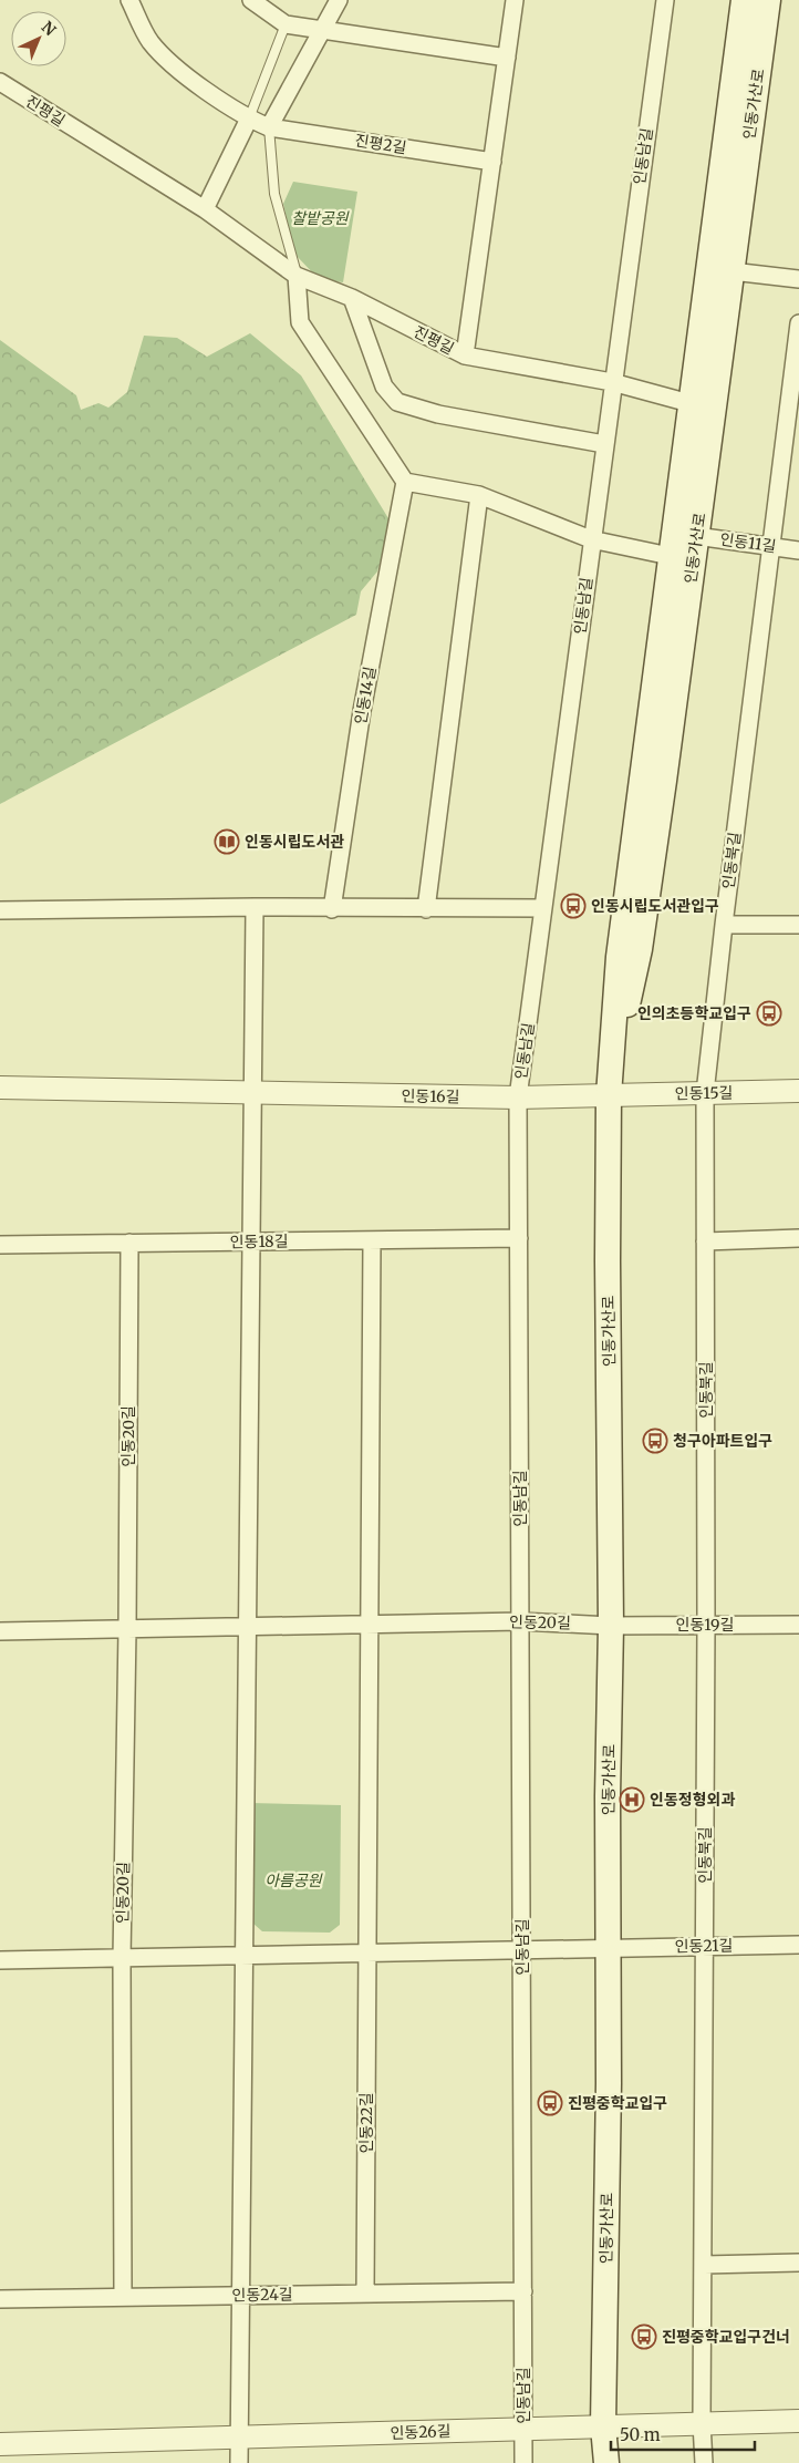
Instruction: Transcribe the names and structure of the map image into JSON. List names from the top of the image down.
{
  "streets": {
    "main road": ["인동가산로"],
    "street": [
      "진평길",
      "진평2길",
      "인동남길",
      "인동11길",
      "인동14길",
      "인동북길",
      "인동15길",
      "인동16길",
      "인동18길",
      "인동20길",
      "인동19길",
      "인동21길",
      "인동22길",
      "인동24길",
      "인동26길"
    ]
  },
  "crossings": [
    ["인동가산로", "진평길"],
    ["인동가산로", "인동11길"],
    ["인동가산로", "인동15길"],
    ["인동가산로", "인동16길"],
    ["인동가산로", "인동20길"],
    ["인동가산로", "인동19길"],
    ["인동가산로", "인동21길"],
    ["인동가산로", "인동26길"],
    ["진평길", "인동남길"],
    ["인동남길", "인동16길"],
    ["인동남길", "인동18길"],
    ["인동남길", "인동20길"],
    ["인동남길", "인동24길"],
    ["인동남길", "인동26길"],
    ["인동11길", "인동북길"],
    ["인동북길", "인동15길"],
    ["인동북길", "인동19길"],
    ["인동북길", "인동21길"],
    ["인동북길", "인동26길"],
    ["인동15길", "인동16길"],
    ["인동18길", "인동20길"],
    ["인동20길", "인동19길"],
    ["인동22길", "인동24길"]
  ],
  "parks": ["찰밭공원", "아름공원"],
  "places": {
    "library": ["인동시립도서관"],
    "bus stop": [
      "인동시립도서관입구",
      "인의초등학교입구",
      "청구아파트입구",
      "진평중학교입구",
      "진평중학교입구건너"
    ],
    "hospital": ["인동정형외과"]
  },
  "scale_bar": "50 m",
  "north": "top right"
}
